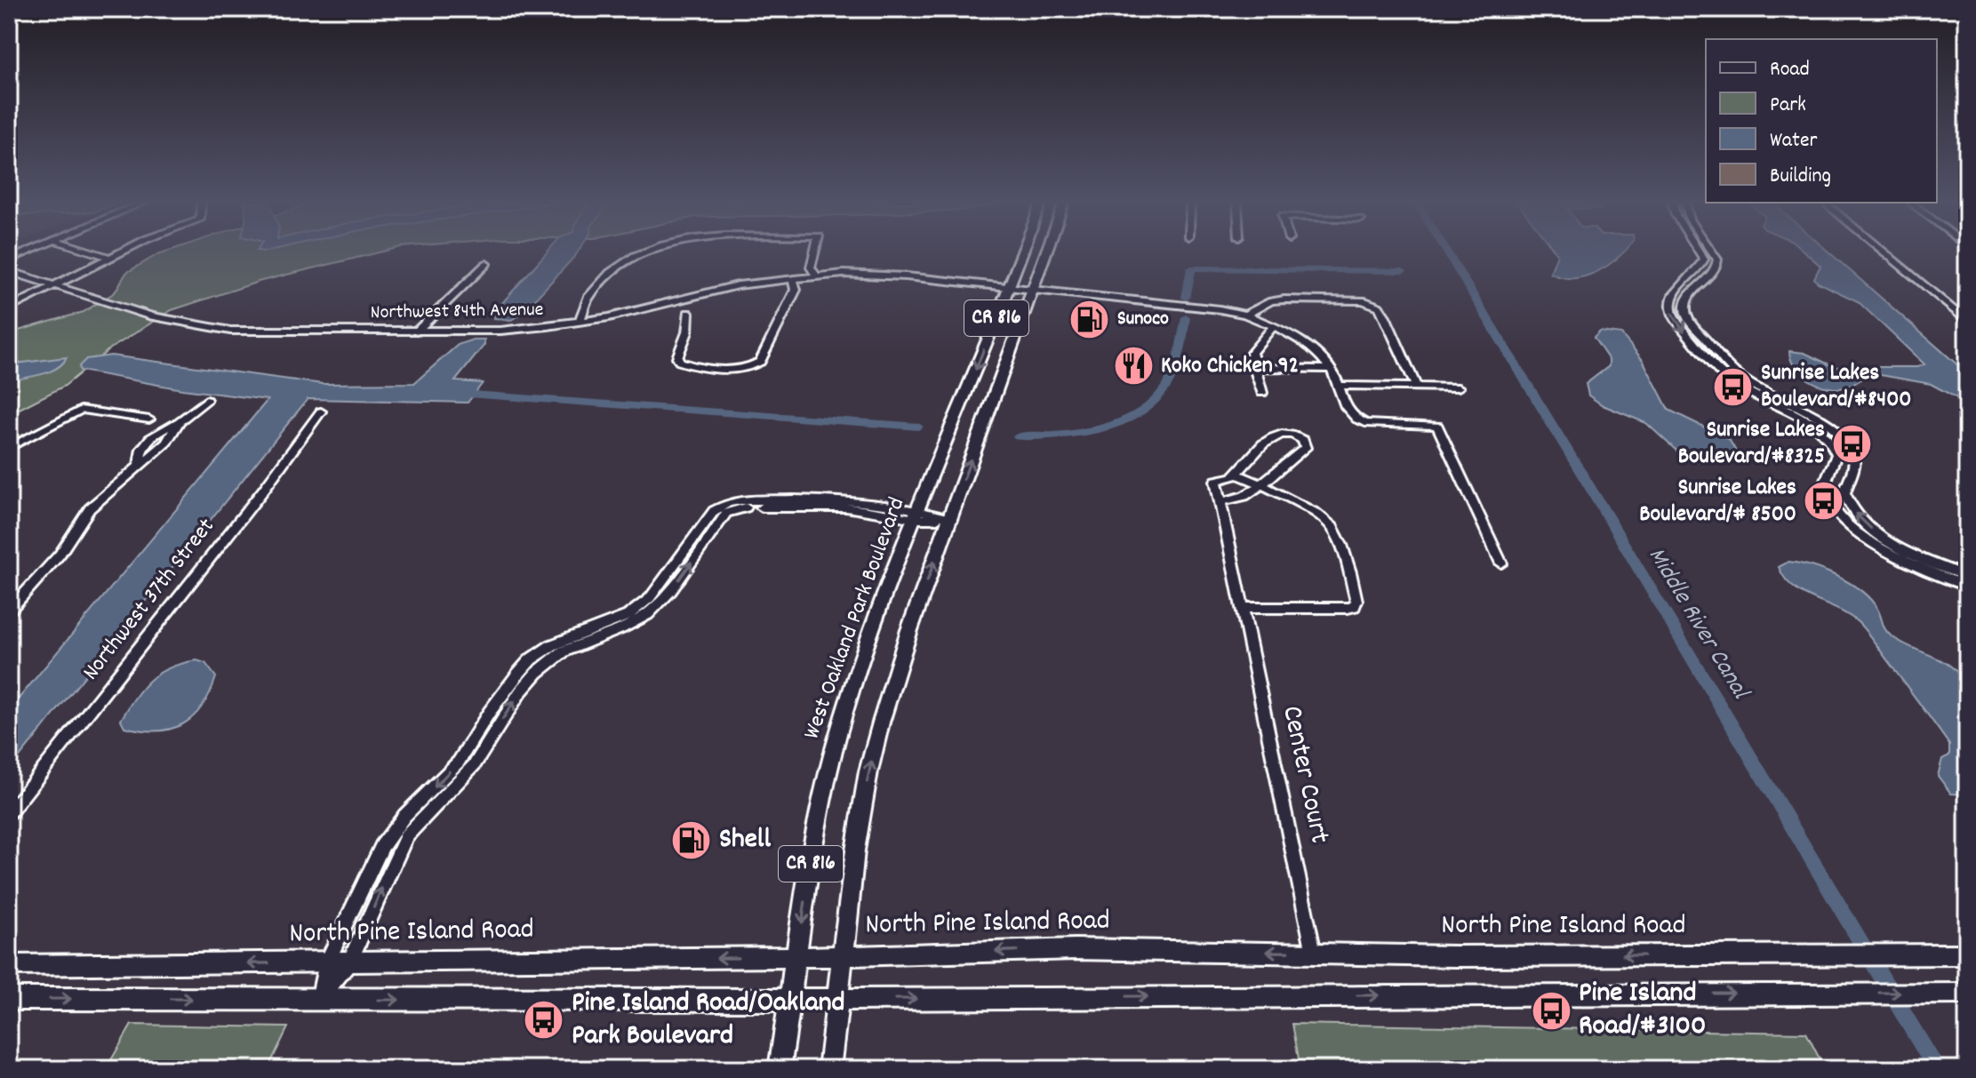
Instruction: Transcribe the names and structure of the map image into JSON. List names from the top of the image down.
{
  "streets": {
    "main road": ["CR 816", "West Oakland Park Boulevard", "North Pine Island Road"],
    "street": ["Northwest 84th Avenue", "Northwest 37th Street", "Center Court"]
  },
  "crossings": [
    ["Northwest 84th Avenue", "CR 816"],
    ["Northwest 84th Avenue", "West Oakland Park Boulevard"],
    ["CR 816", "North Pine Island Road"],
    ["West Oakland Park Boulevard", "North Pine Island Road"],
    ["Center Court", "North Pine Island Road"]
  ],
  "water": ["Middle River Canal"],
  "places": {
    "fuel station": ["Sunoco", "Shell"],
    "restaurant": ["Koko Chicken 92"],
    "bus stop": [
      "Sunrise Lakes Boulevard/#8400",
      "Sunrise Lakes Boulevard/#8325",
      "Sunrise Lakes Boulevard/# 8500",
      "Pine Island Road/#3100",
      "Pine Island Road/Oakland Park Boulevard"
    ]
  },
  "legend": [
    "Road",
    "Park",
    "Water",
    "Building"
  ]
}
